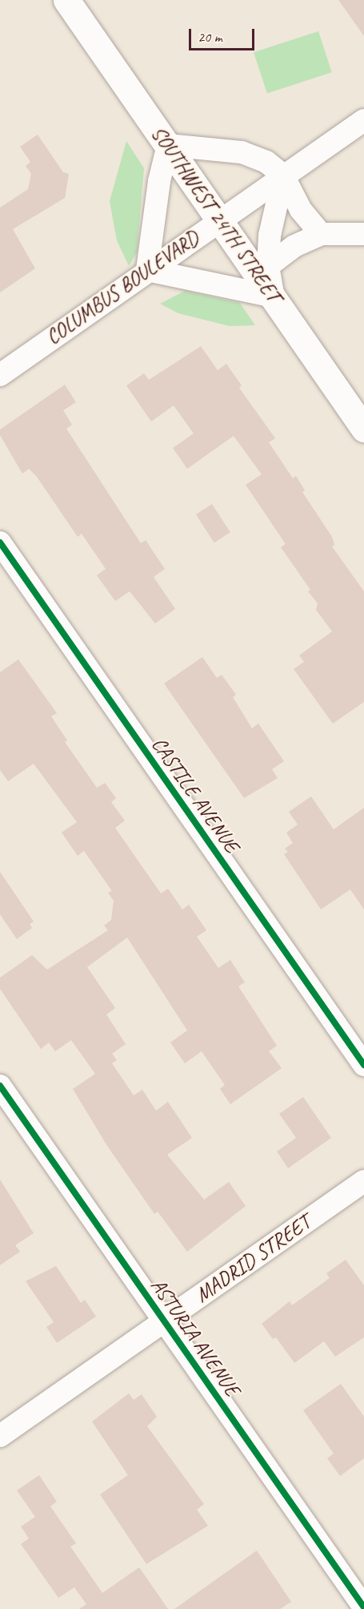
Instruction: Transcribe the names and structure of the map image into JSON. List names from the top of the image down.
{
  "streets": {
    "street": [
      "SOUTHWEST 24TH STREET",
      "COLUMBUS BOULEVARD",
      "CASTILE AVENUE",
      "MADRID STREET",
      "ASTURIA AVENUE"
    ]
  },
  "crossings": [
    ["SOUTHWEST 24TH STREET", "COLUMBUS BOULEVARD"],
    ["MADRID STREET", "ASTURIA AVENUE"]
  ],
  "scale_bar": "20 m"
}
